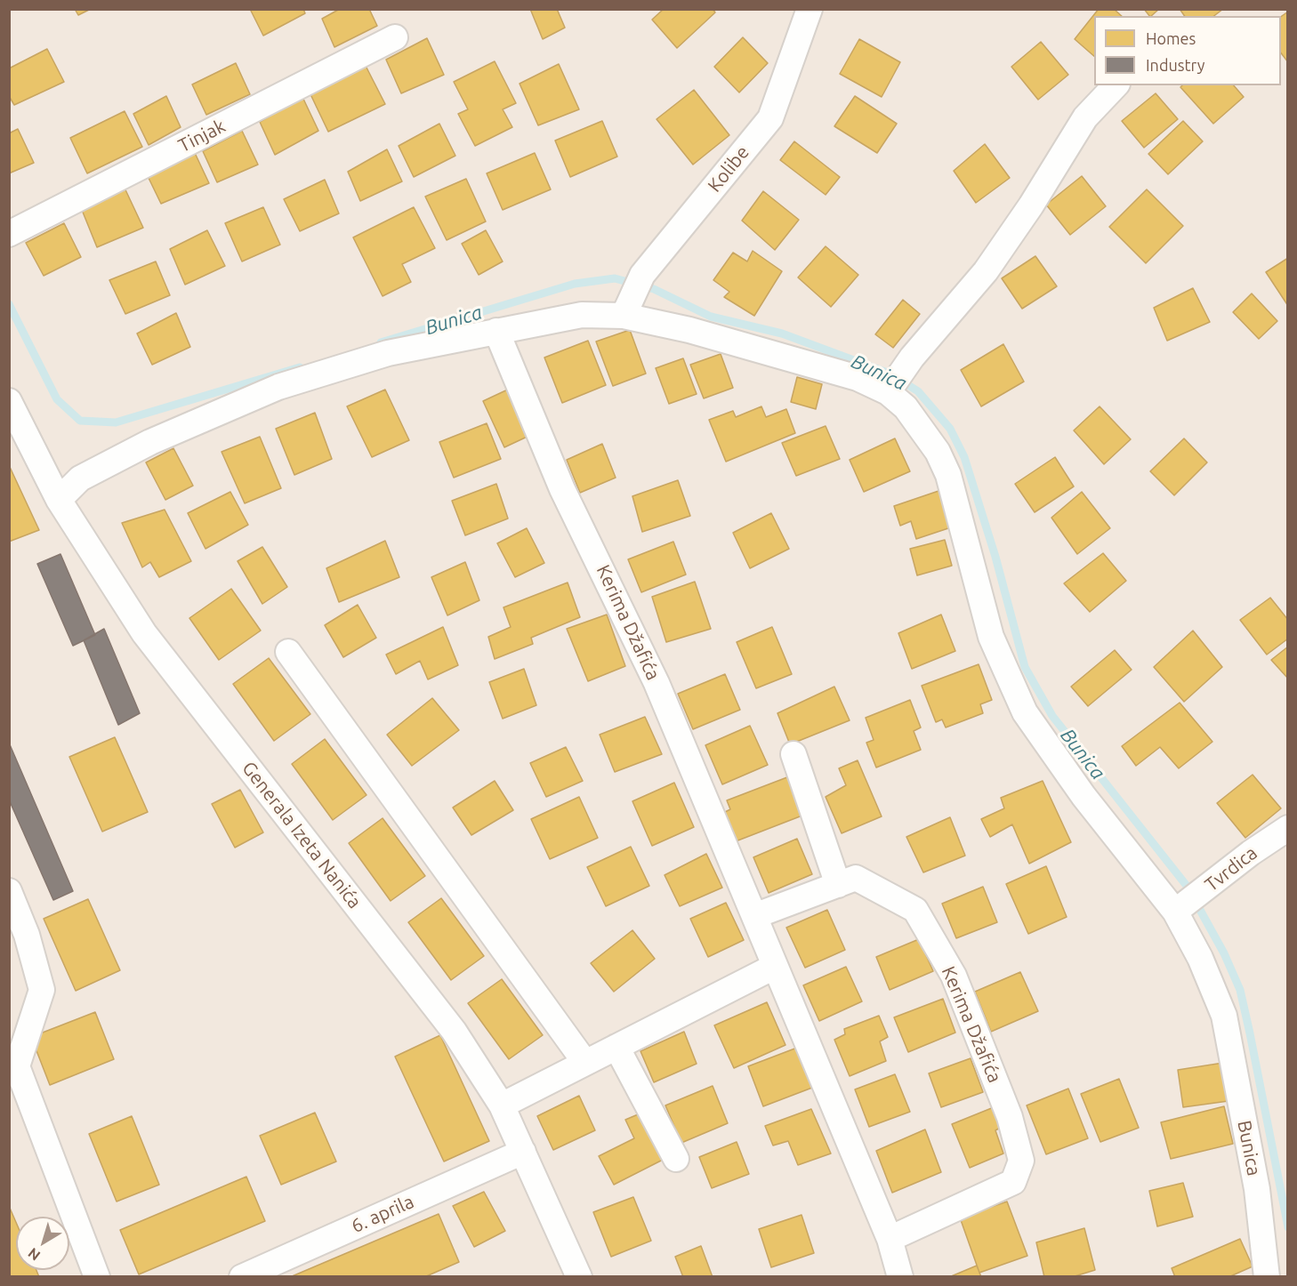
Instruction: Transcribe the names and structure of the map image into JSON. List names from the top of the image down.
{
  "streets": {
    "street": [
      "Tinjak",
      "Kolibe",
      "Kerima Džafića",
      "Generala Izeta Nanića",
      "Tvrdica",
      "Bunica",
      "6. aprila"
    ]
  },
  "crossings": [
    ["Kolibe", "Bunica"],
    ["Kerima Džafića", "Bunica"],
    ["Generala Izeta Nanića", "Bunica"],
    ["Generala Izeta Nanića", "6. aprila"],
    ["Tvrdica", "Bunica"]
  ],
  "water": ["Bunica"],
  "legend": ["Homes", "Industry"],
  "north": "bottom left"
}
